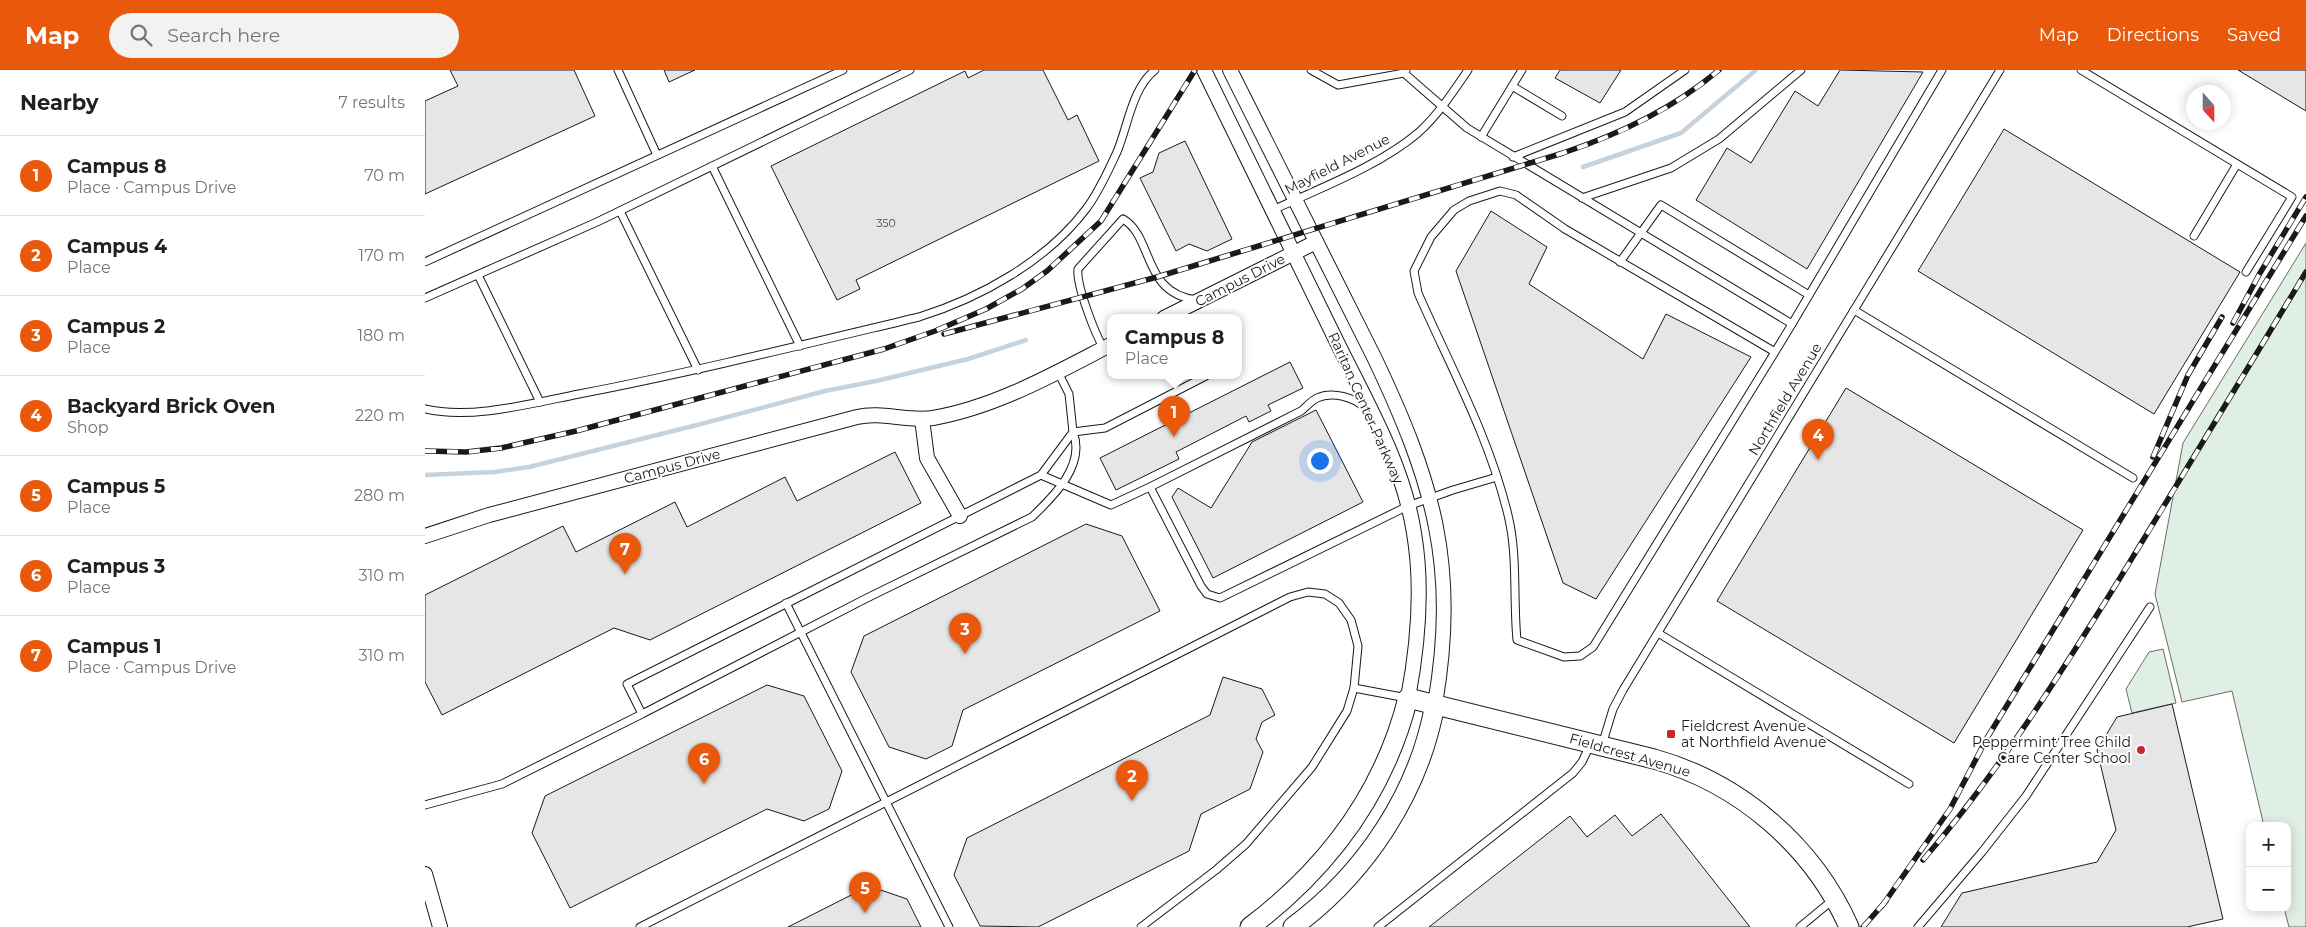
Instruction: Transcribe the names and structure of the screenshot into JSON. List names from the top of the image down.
{
  "streets": {
    "street": ["Campus Drive", "Raritan Center Parkway", "Fieldcrest Avenue"],
    "lane": ["Mayfield Avenue", "Northfield Avenue"]
  },
  "crossings": [
    ["Mayfield Avenue", "Raritan Center Parkway"],
    ["Campus Drive", "Raritan Center Parkway"],
    ["Northfield Avenue", "Fieldcrest Avenue"],
    ["Raritan Center Parkway", "Fieldcrest Avenue"]
  ],
  "places": {
    "transit": ["Fieldcrest Avenue at Northfield Avenue"],
    "other": ["Peppermint Tree Child Care Center School"]
  },
  "house_numbers": ["350"],
  "north": "bottom",
  "page": {
    "header": "Map",
    "search": "Search here",
    "nav": ["Map", "Directions", "Saved"],
    "heading": ["Nearby", "7 results"],
    "list": [
      {
        "mark": "1",
        "name": "Campus 8",
        "note": "Place · Campus Drive",
        "value": "70 m"
      },
      {
        "mark": "2",
        "name": "Campus 4",
        "note": "Place",
        "value": "170 m"
      },
      {
        "mark": "3",
        "name": "Campus 2",
        "note": "Place",
        "value": "180 m"
      },
      {
        "mark": "4",
        "name": "Backyard Brick Oven",
        "note": "Shop",
        "value": "220 m"
      },
      {
        "mark": "5",
        "name": "Campus 5",
        "note": "Place",
        "value": "280 m"
      },
      {
        "mark": "6",
        "name": "Campus 3",
        "note": "Place",
        "value": "310 m"
      },
      {
        "mark": "7",
        "name": "Campus 1",
        "note": "Place · Campus Drive",
        "value": "310 m"
      }
    ],
    "popup": ["Campus 8", "Place"],
    "pins": [
      "1",
      "4",
      "7",
      "3",
      "6",
      "2",
      "5"
    ],
    "map_buttons": ["+", "−"]
  }
}
